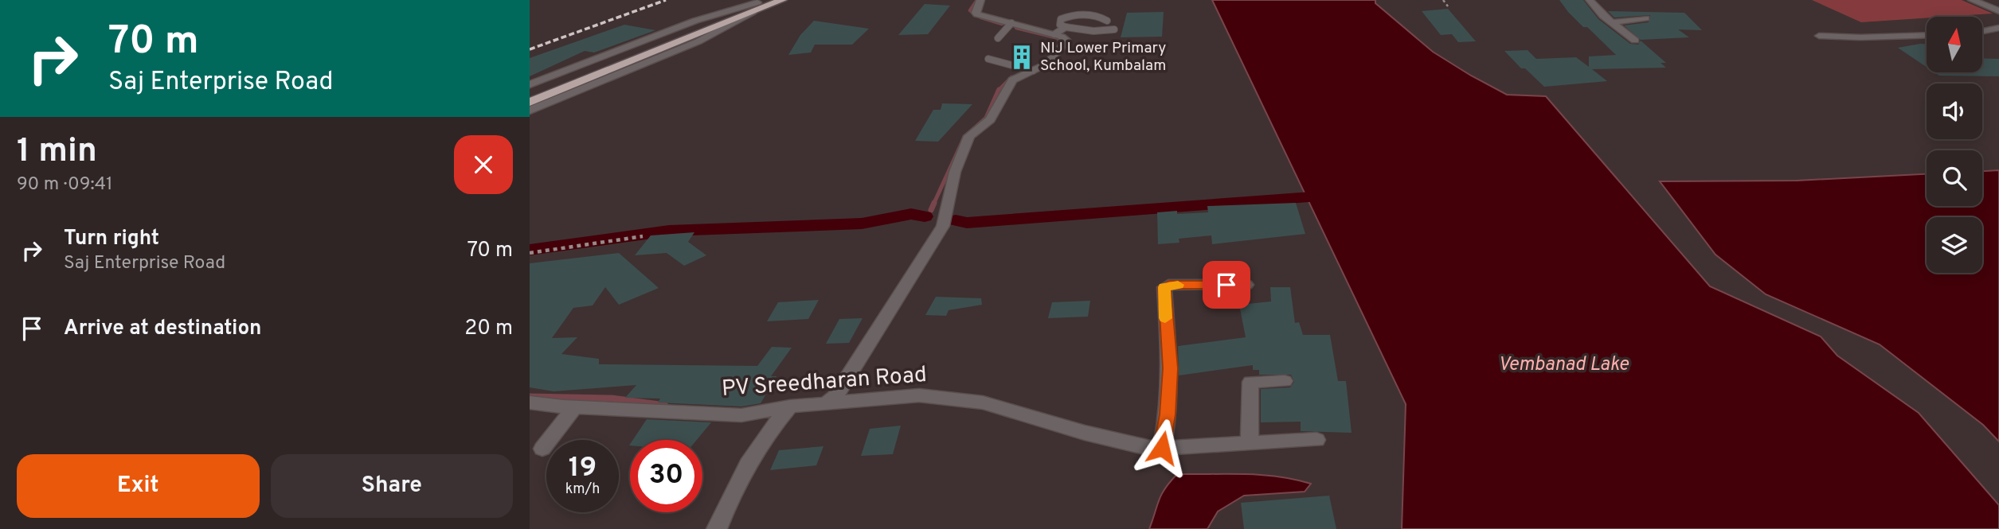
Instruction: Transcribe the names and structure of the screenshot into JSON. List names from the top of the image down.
{
  "streets": {
    "street": ["PV Sreedharan Road"]
  },
  "water": ["Vembanad Lake"],
  "places": {
    "building": ["NIJ Lower Primary School, Kumbalam"]
  },
  "north": "top",
  "page": {
    "turn": ["70 m", "Saj Enterprise Road"],
    "heading": ["1 min", "90 m · 09:41"],
    "list": [
      {
        "name": "Turn right",
        "note": "Saj Enterprise Road",
        "value": "70 m"
      },
      {
        "name": "Arrive at destination",
        "value": "20 m"
      }
    ],
    "speed": "19 km/h",
    "limit": "30",
    "buttons": ["Exit", "Share"]
  }
}
